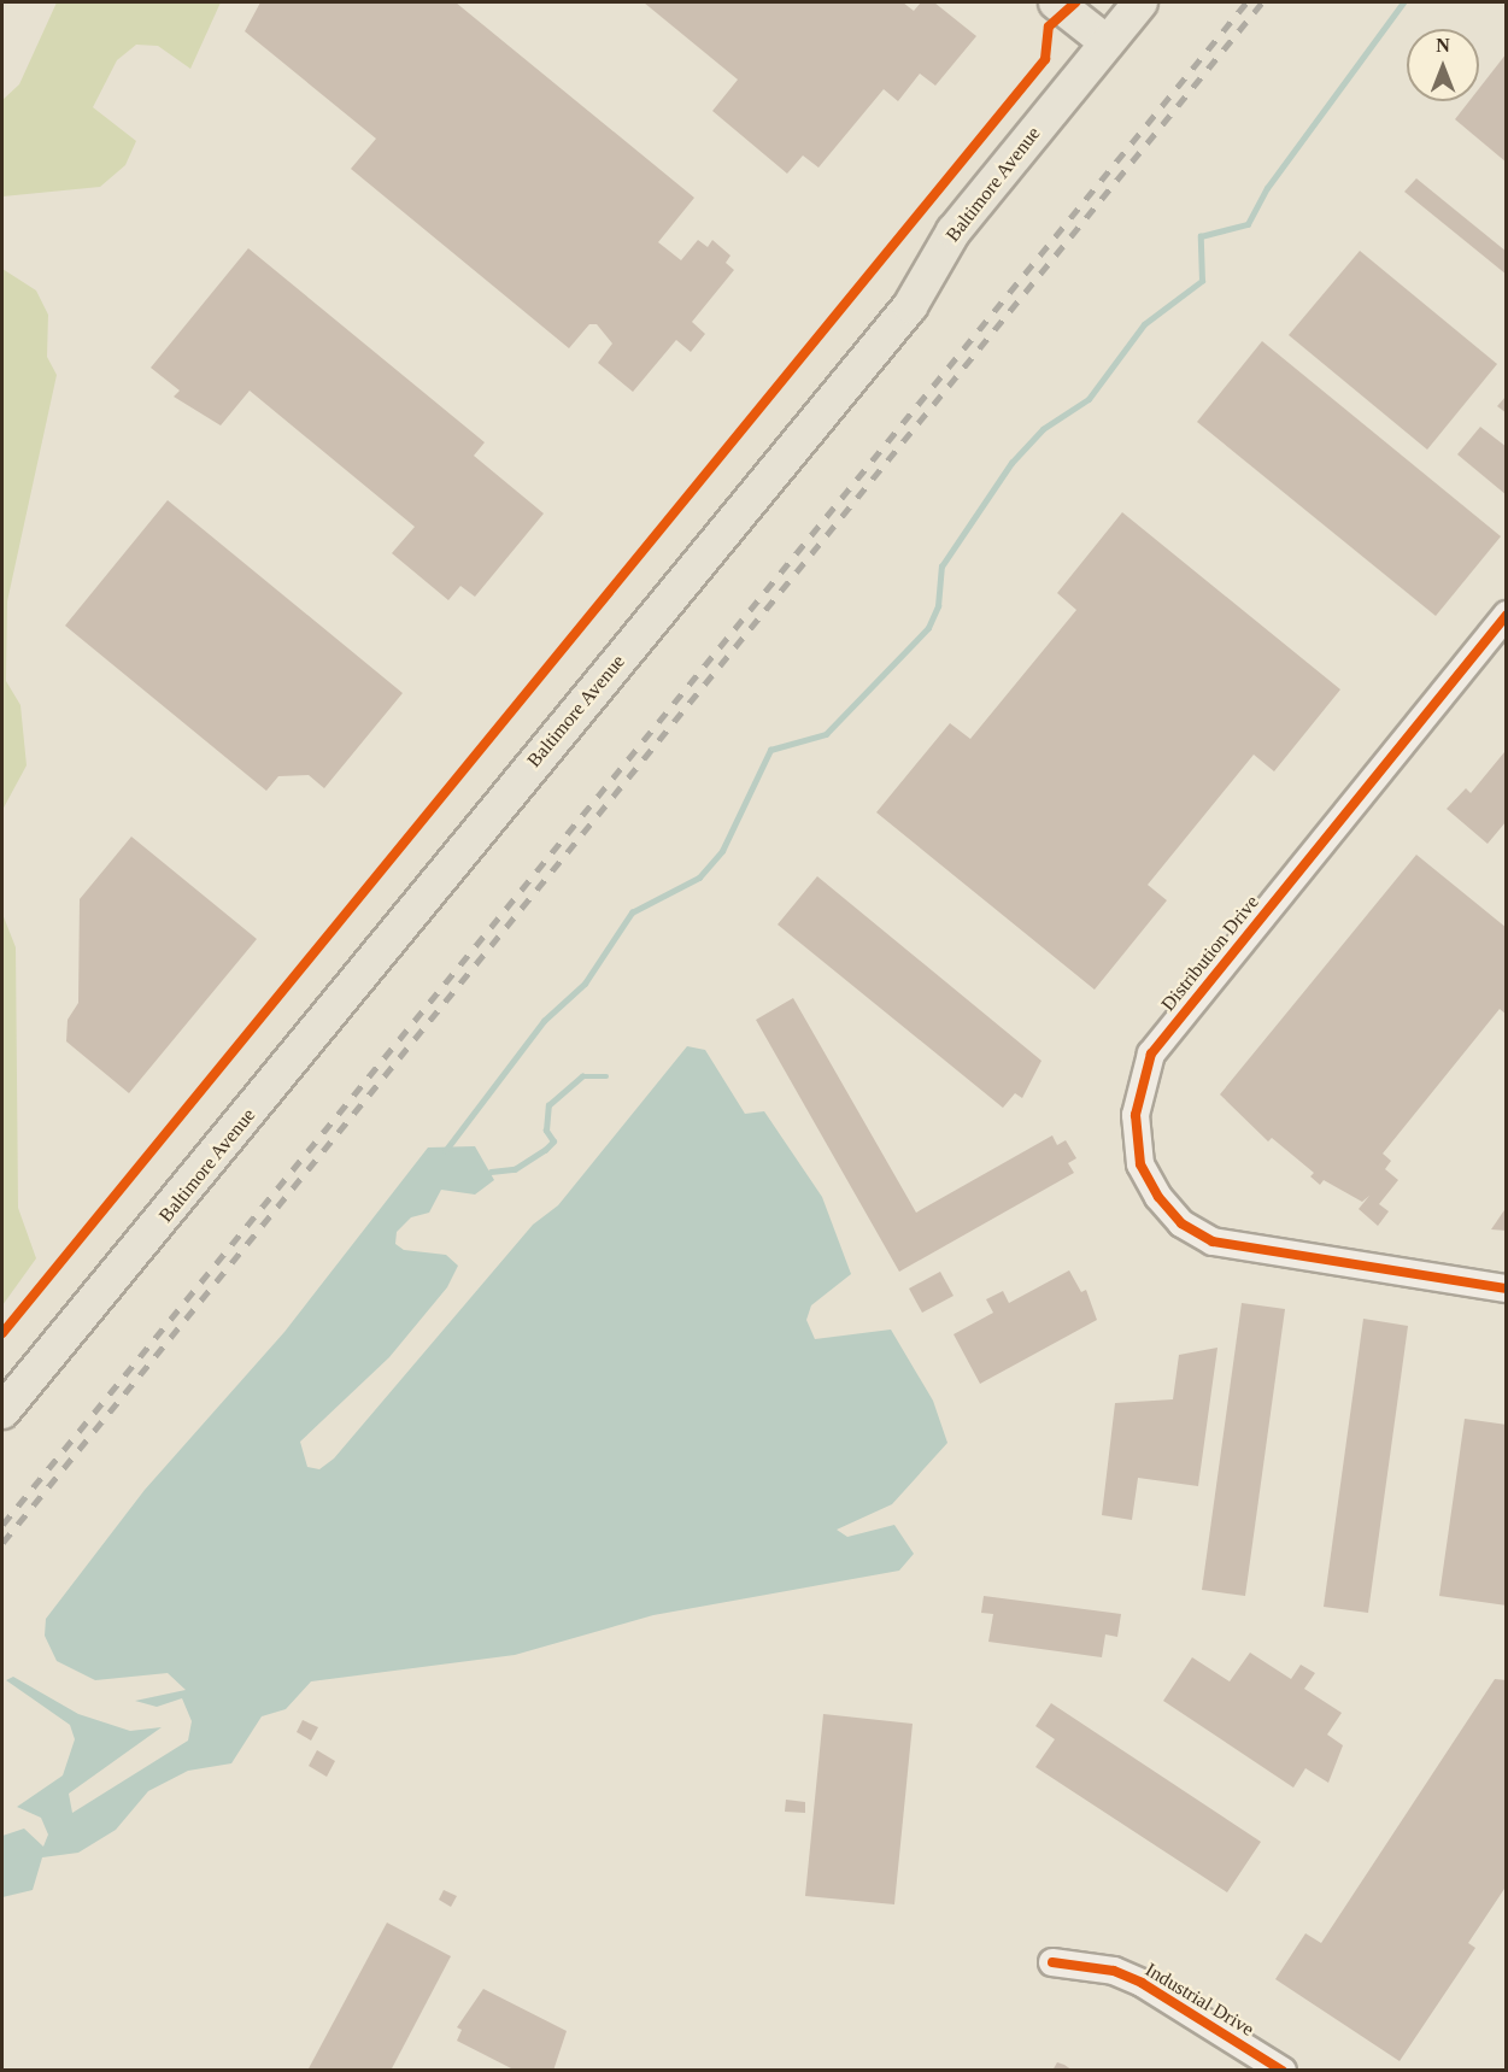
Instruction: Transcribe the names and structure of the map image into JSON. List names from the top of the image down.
{
  "streets": {
    "main road": ["Baltimore Avenue"],
    "street": ["Distribution Drive", "Industrial Drive"]
  },
  "north": "top"
}
